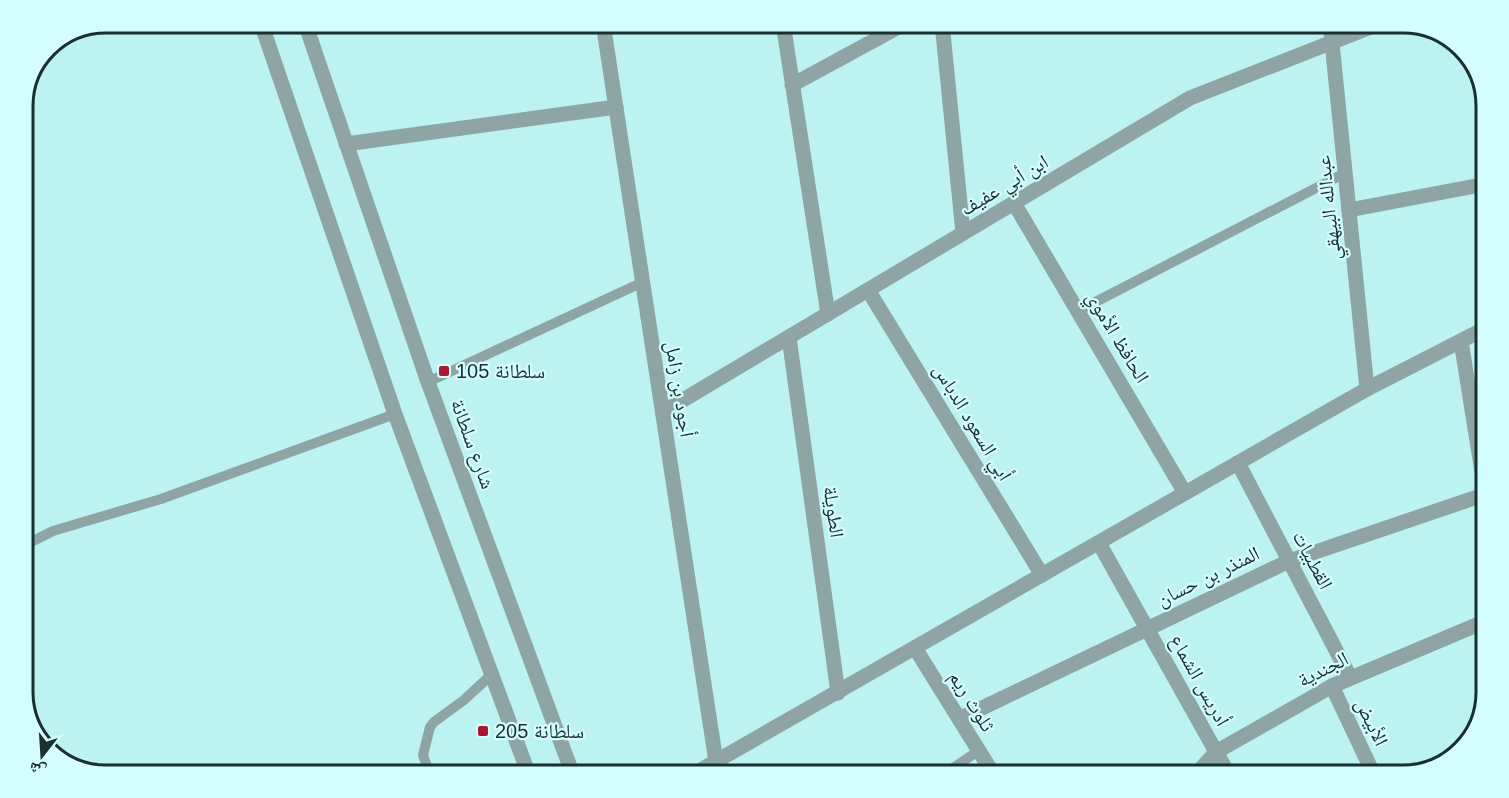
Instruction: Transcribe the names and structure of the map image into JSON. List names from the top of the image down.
{
  "streets": {
    "street": [
      "ابن أبي عفيف",
      "عبدالله البيهقي",
      "الحافظ الأموي",
      "أجود بن زامل",
      "أبي السعود الدباس",
      "شارع سلطانة",
      "الطويلة",
      "القطبيات",
      "المنذر بن حسان",
      "الجندية",
      "أدريس الشماع",
      "ثلوث ريم",
      "الأبيض"
    ]
  },
  "crossings": [
    ["ابن أبي عفيف", "عبدالله البيهقي"],
    ["ابن أبي عفيف", "الحافظ الأموي"],
    ["ابن أبي عفيف", "أجود بن زامل"],
    ["ابن أبي عفيف", "أبي السعود الدباس"],
    ["ابن أبي عفيف", "الطويلة"],
    ["القطبيات", "المنذر بن حسان"],
    ["القطبيات", "الجندية"],
    ["المنذر بن حسان", "أدريس الشماع"],
    ["المنذر بن حسان", "ثلوث ريم"],
    ["الجندية", "أدريس الشماع"],
    ["الجندية", "الأبيض"]
  ],
  "places": {
    "transit": ["سلطانة 105", "سلطانة 205"]
  },
  "north": "bottom"
}
